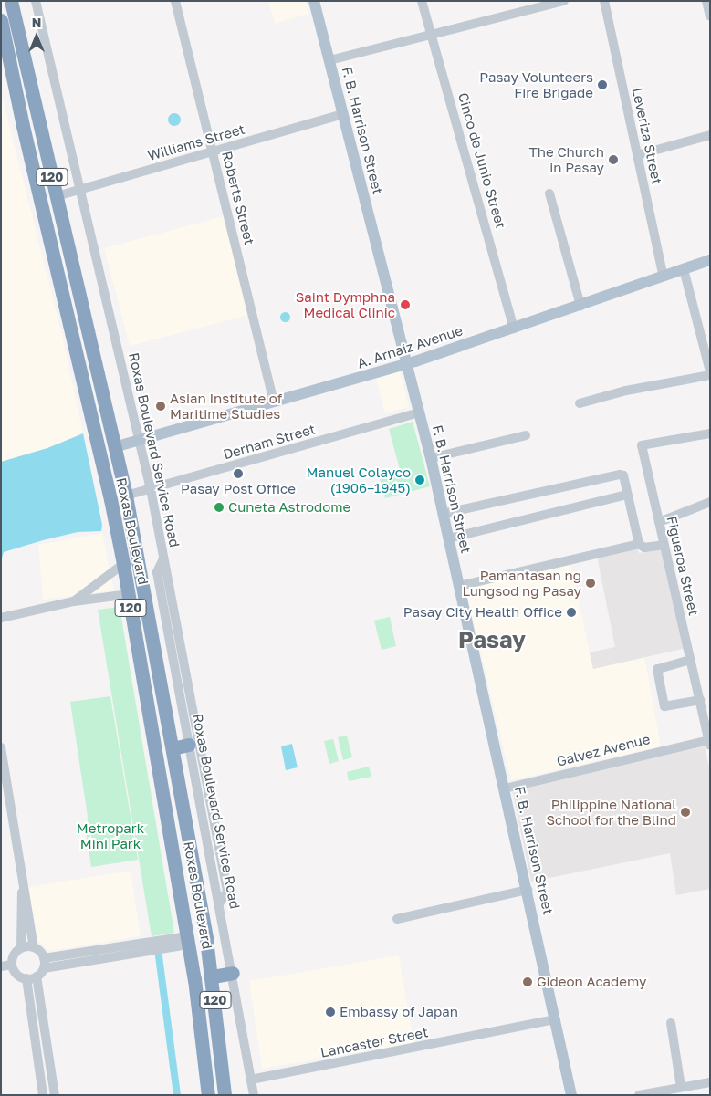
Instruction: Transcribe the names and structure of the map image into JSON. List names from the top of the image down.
{
  "streets": {
    "highway": ["120", "Roxas Boulevard"],
    "main road": ["F. B. Harrison Street", "A. Arnaiz Avenue"],
    "street": [
      "Leveriza Street",
      "Williams Street",
      "Cinco de Junio Street",
      "Roberts Street",
      "Derham Street",
      "Roxas Boulevard Service Road",
      "Figueroa Street",
      "Galvez Avenue",
      "Lancaster Street"
    ]
  },
  "crossings": [
    ["F. B. Harrison Street", "Williams Street"],
    ["F. B. Harrison Street", "A. Arnaiz Avenue"],
    ["F. B. Harrison Street", "Derham Street"],
    ["F. B. Harrison Street", "Galvez Avenue"],
    ["F. B. Harrison Street", "Lancaster Street"],
    ["Leveriza Street", "A. Arnaiz Avenue"],
    ["Williams Street", "Roberts Street"],
    ["Williams Street", "Roxas Boulevard Service Road"],
    ["Williams Street", "Roxas Boulevard"],
    ["Cinco de Junio Street", "A. Arnaiz Avenue"],
    ["Roberts Street", "A. Arnaiz Avenue"],
    ["A. Arnaiz Avenue", "Roxas Boulevard Service Road"],
    ["A. Arnaiz Avenue", "Roxas Boulevard"],
    ["Derham Street", "Roxas Boulevard Service Road"],
    ["Derham Street", "Roxas Boulevard"],
    ["Roxas Boulevard Service Road", "Lancaster Street"],
    ["Figueroa Street", "Galvez Avenue"]
  ],
  "districts": ["Pasay"],
  "parks": ["Metropark Mini Park"],
  "places": [
    "Pasay Volunteers Fire Brigade",
    "The Church in Pasay",
    "Saint Dymphna Medical Clinic",
    "Asian Institute of Maritime Studies",
    "Pasay Post Office",
    "Manuel Colayco (1906–1945)",
    "Cuneta Astrodome",
    "Pamantasan ng Lungsod ng Pasay",
    "Pasay City Health Office",
    "Philippine National School for the Blind",
    "Gideon Academy",
    "Embassy of Japan"
  ],
  "north": "top"
}
